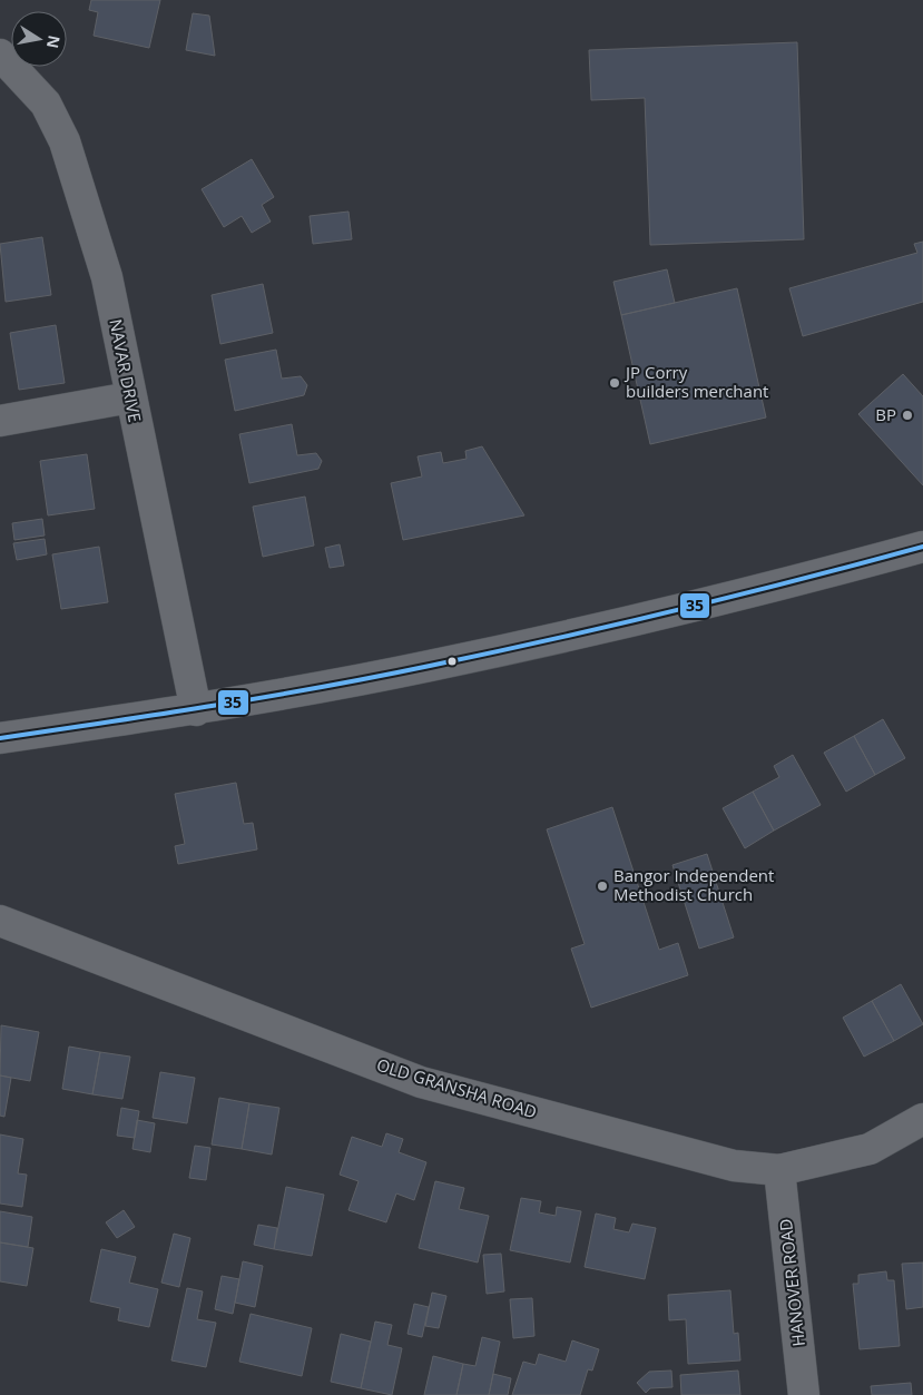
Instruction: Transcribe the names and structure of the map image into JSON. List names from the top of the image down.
{
  "streets": {
    "street": ["NAVAR DRIVE", "OLD GRANSHA ROAD", "HANOVER ROAD"]
  },
  "crossings": [
    ["OLD GRANSHA ROAD", "HANOVER ROAD"]
  ],
  "places": ["JP Corry builders merchant", "BP", "Bangor Independent Methodist Church"],
  "lines": ["transit line 35"],
  "north": "right"
}
